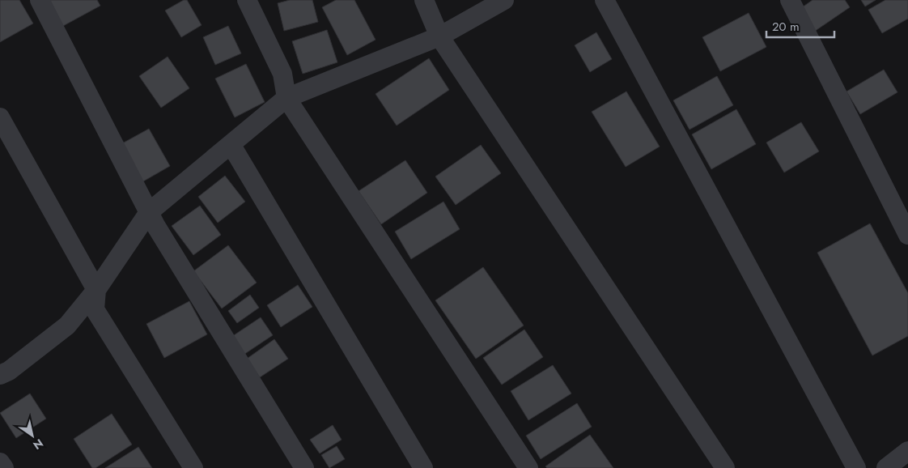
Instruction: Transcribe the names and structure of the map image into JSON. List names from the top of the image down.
{
  "scale_bar": "20 m",
  "north": "bottom right"
}
